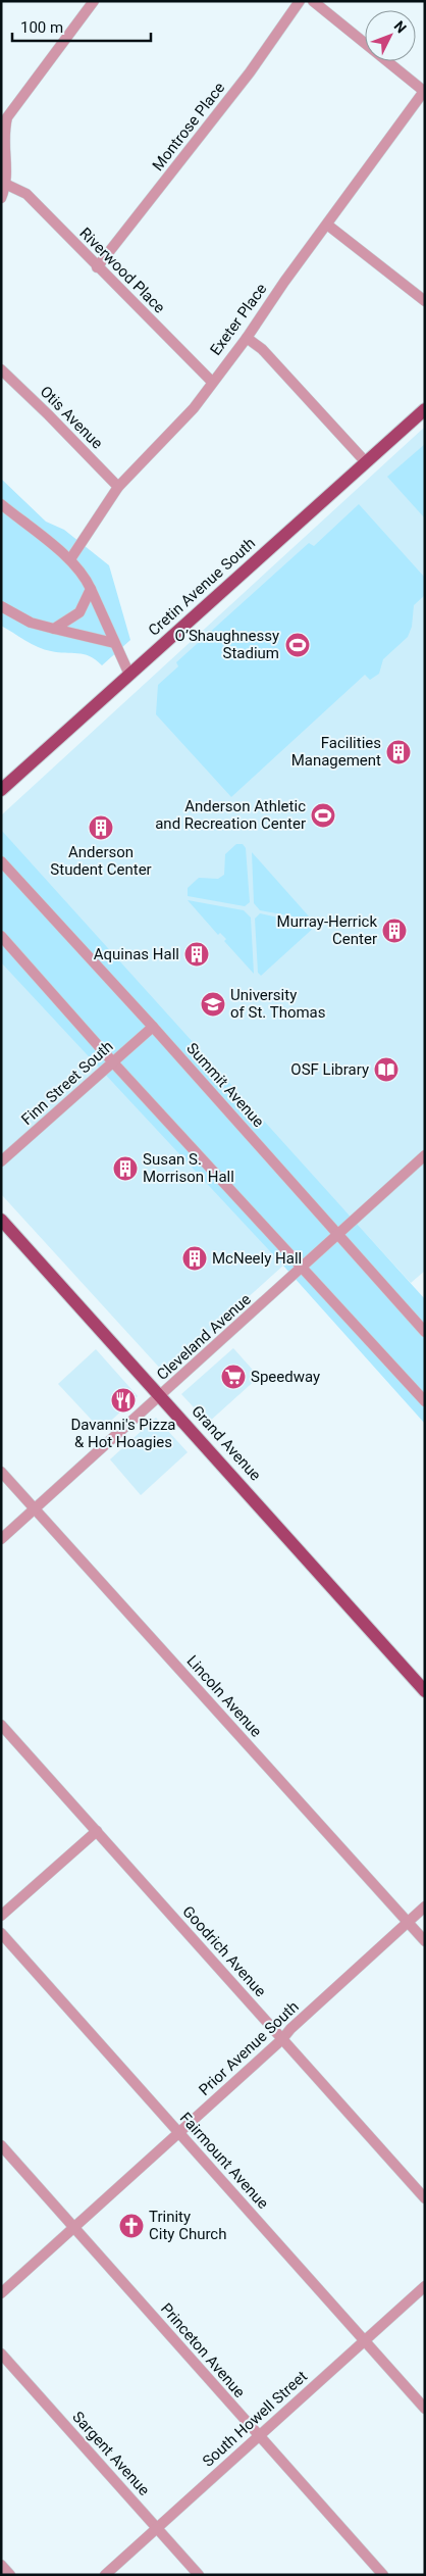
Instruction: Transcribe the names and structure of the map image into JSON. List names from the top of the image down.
{
  "streets": {
    "main road": ["Cretin Avenue South", "Grand Avenue"],
    "street": [
      "Montrose Place",
      "Riverwood Place",
      "Exeter Place",
      "Otis Avenue",
      "Finn Street South",
      "Summit Avenue",
      "Cleveland Avenue",
      "Lincoln Avenue",
      "Goodrich Avenue",
      "Prior Avenue South",
      "Fairmount Avenue",
      "Princeton Avenue",
      "South Howell Street",
      "Sargent Avenue"
    ]
  },
  "crossings": [
    ["Montrose Place", "Riverwood Place"],
    ["Riverwood Place", "Exeter Place"],
    ["Exeter Place", "Otis Avenue"],
    ["Finn Street South", "Summit Avenue"],
    ["Summit Avenue", "Cleveland Avenue"],
    ["Cleveland Avenue", "Grand Avenue"],
    ["Cleveland Avenue", "Lincoln Avenue"],
    ["Lincoln Avenue", "Prior Avenue South"],
    ["Goodrich Avenue", "Prior Avenue South"],
    ["Prior Avenue South", "Fairmount Avenue"],
    ["Prior Avenue South", "Princeton Avenue"],
    ["Fairmount Avenue", "South Howell Street"],
    ["Princeton Avenue", "South Howell Street"],
    ["South Howell Street", "Sargent Avenue"]
  ],
  "places": {
    "sports": ["O’Shaughnessy Stadium", "Anderson Athletic and Recreation Center"],
    "building": [
      "Facilities Management",
      "Anderson Student Center",
      "Murray-Herrick Center",
      "Aquinas Hall",
      "Susan S. Morrison Hall",
      "McNeely Hall"
    ],
    "school or university": ["University of St. Thomas"],
    "library": ["OSF Library"],
    "supermarket": ["Speedway"],
    "restaurant": ["Davanni's Pizza & Hot Hoagies"],
    "church": ["Trinity City Church"]
  },
  "scale_bar": "100 m",
  "north": "top right"
}
